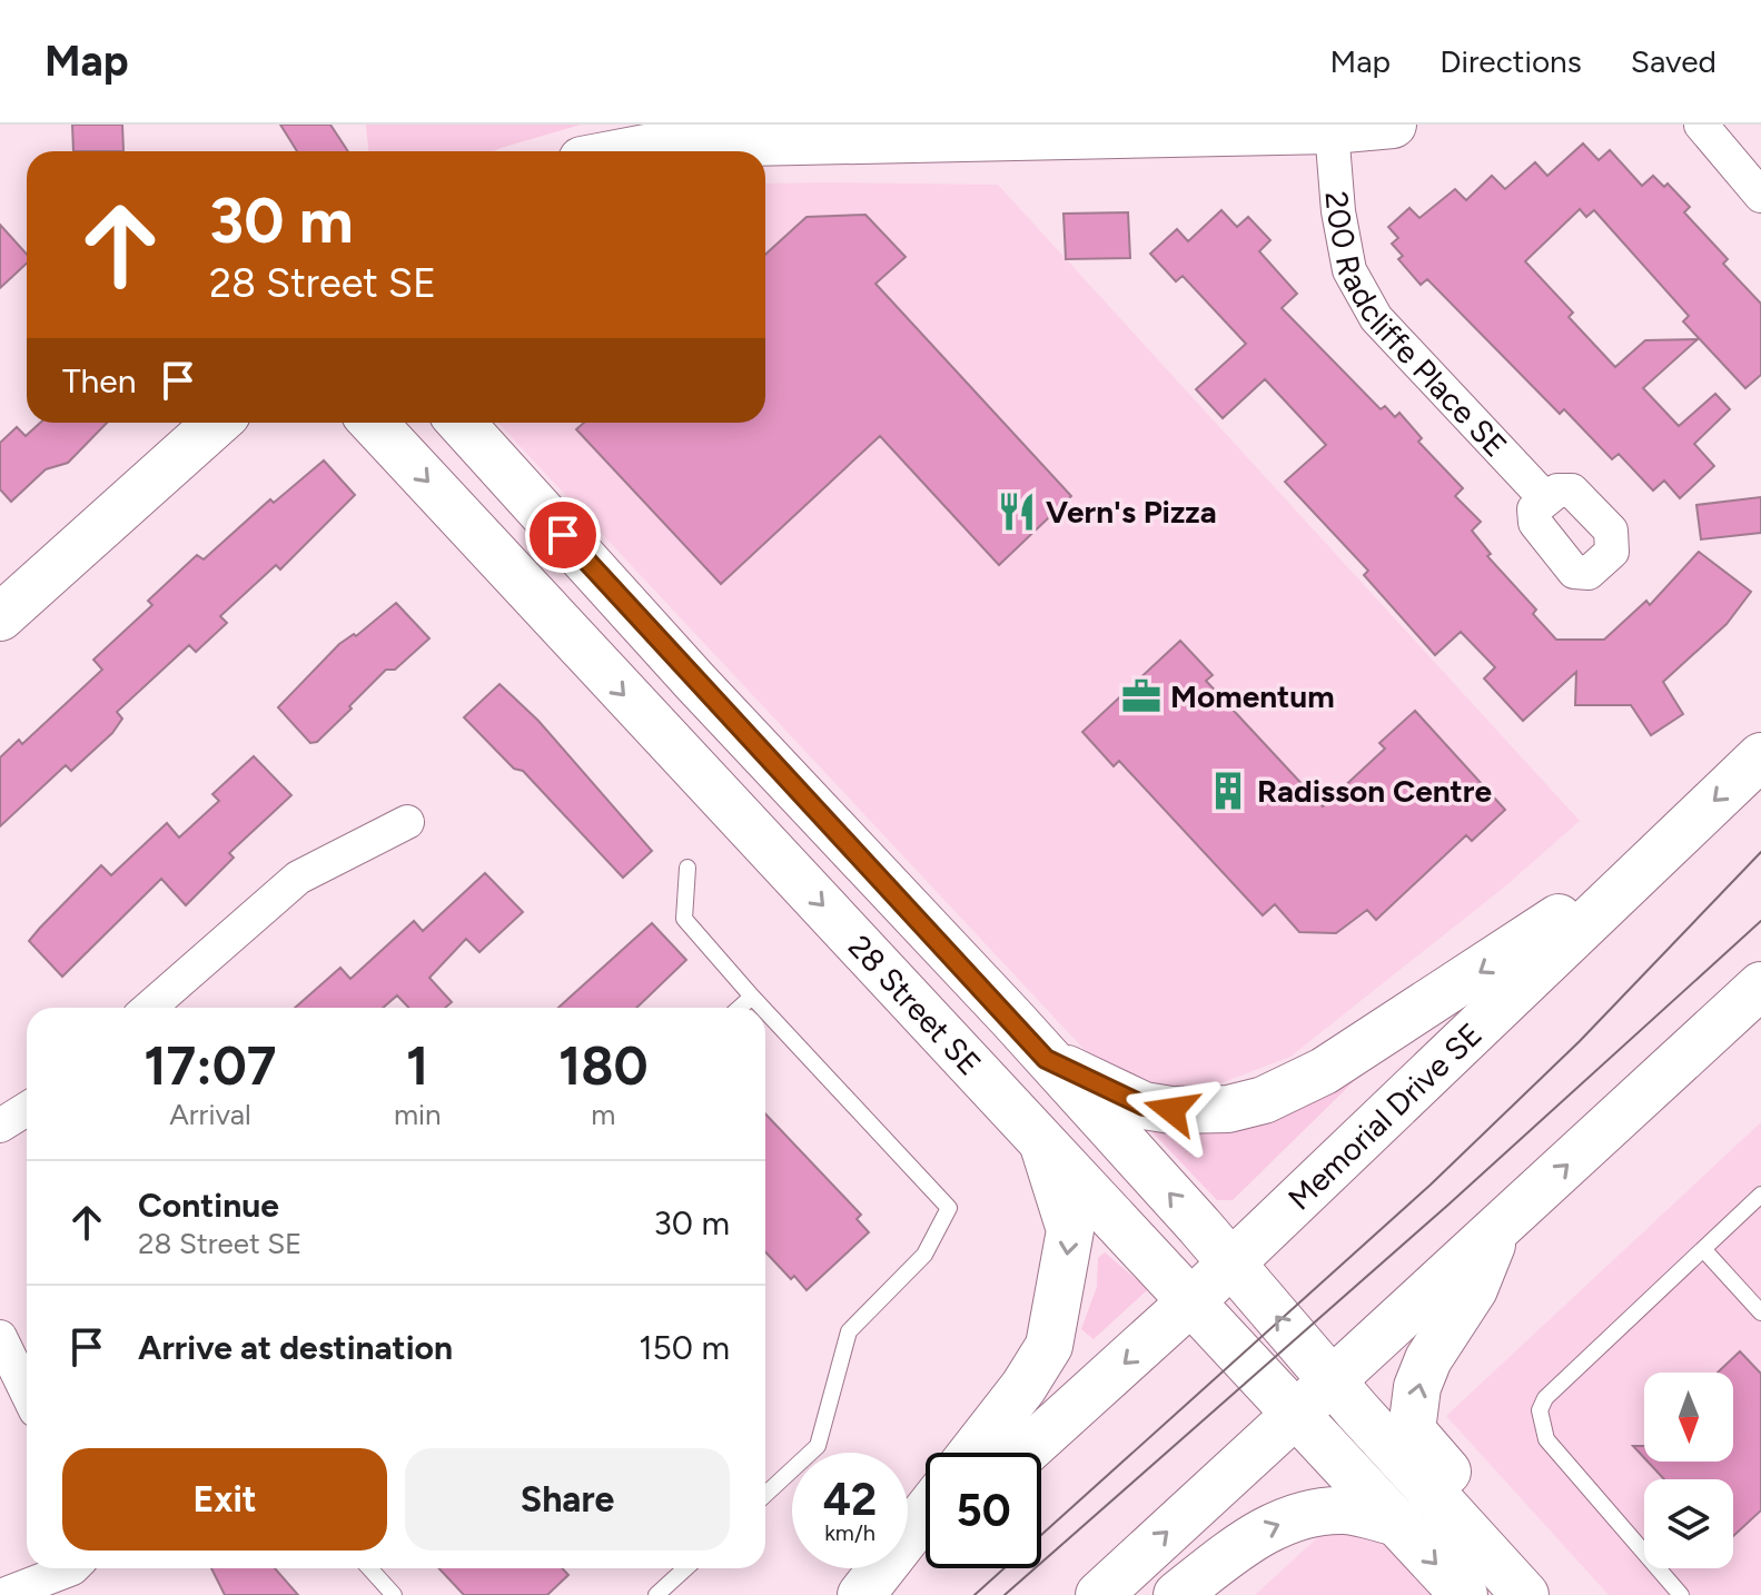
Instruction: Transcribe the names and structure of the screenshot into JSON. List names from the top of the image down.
{
  "streets": {
    "street": ["200 Radcliffe Place SE", "28 Street SE", "Memorial Drive SE"]
  },
  "crossings": [
    ["28 Street SE", "Memorial Drive SE"]
  ],
  "places": {
    "restaurant": ["Vern's Pizza"],
    "office": ["Momentum"],
    "building": ["Radisson Centre"]
  },
  "north": "bottom",
  "page": {
    "header": "Map",
    "nav": ["Map", "Directions", "Saved"],
    "turn": ["30 m", "28 Street SE"],
    "then": "Then",
    "eta": [
      "17:07",
      "Arrival",
      "1",
      "min",
      "180",
      "m"
    ],
    "list": [
      {
        "name": "Continue",
        "note": "28 Street SE",
        "value": "30 m"
      },
      {
        "name": "Arrive at destination",
        "value": "150 m"
      }
    ],
    "buttons": ["Exit", "Share"],
    "speed": "42 km/h",
    "limit": "50"
  }
}
